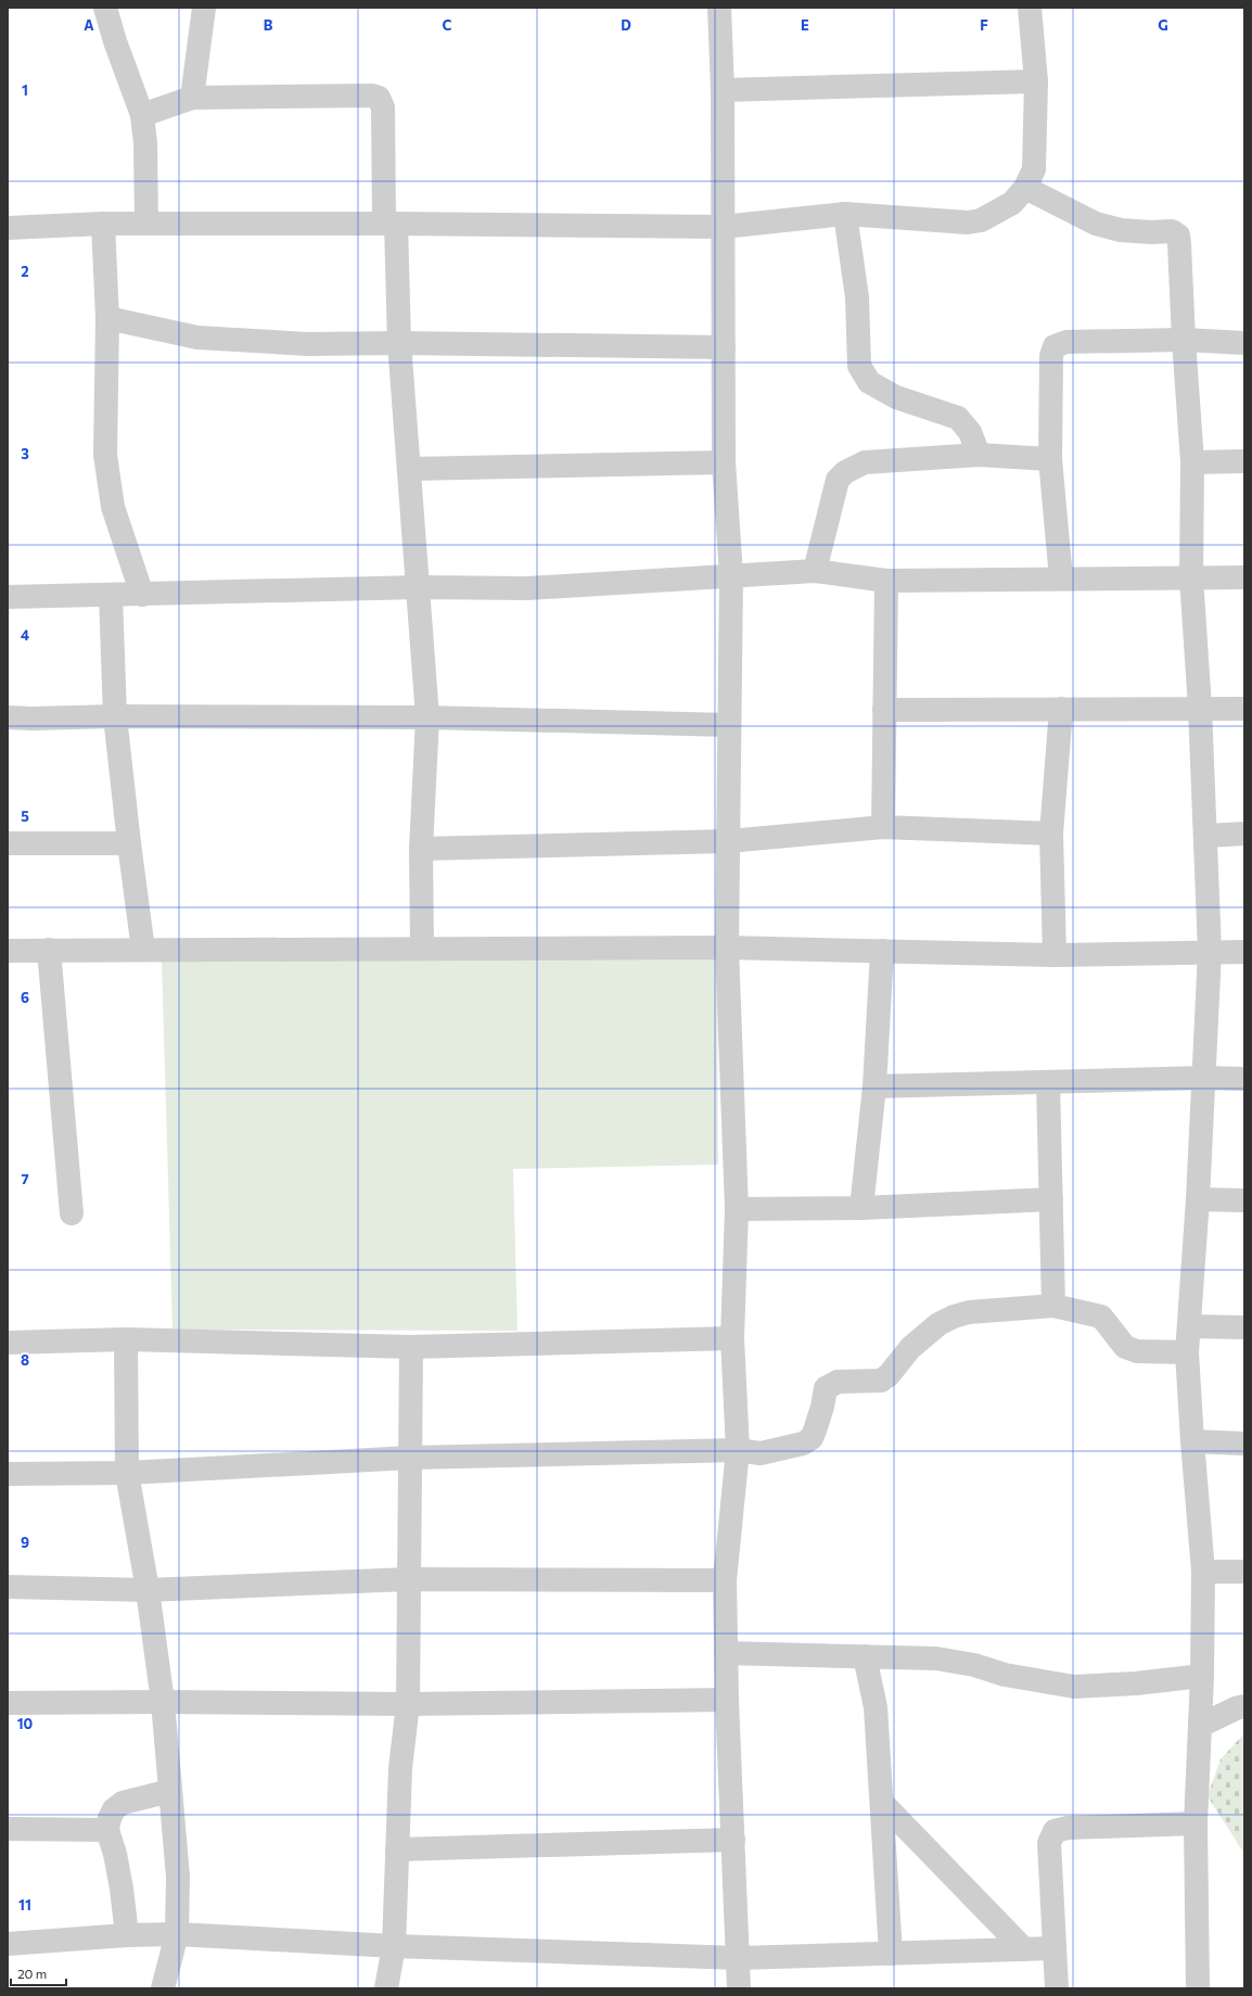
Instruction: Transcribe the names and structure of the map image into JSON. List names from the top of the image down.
{
  "scale_bar": "20 m",
  "grid": {
    "columns": [
      "A",
      "B",
      "C",
      "D",
      "E",
      "F",
      "G"
    ],
    "rows": [
      "1",
      "2",
      "3",
      "4",
      "5",
      "6",
      "7",
      "8",
      "9",
      "10",
      "11"
    ]
  }
}
